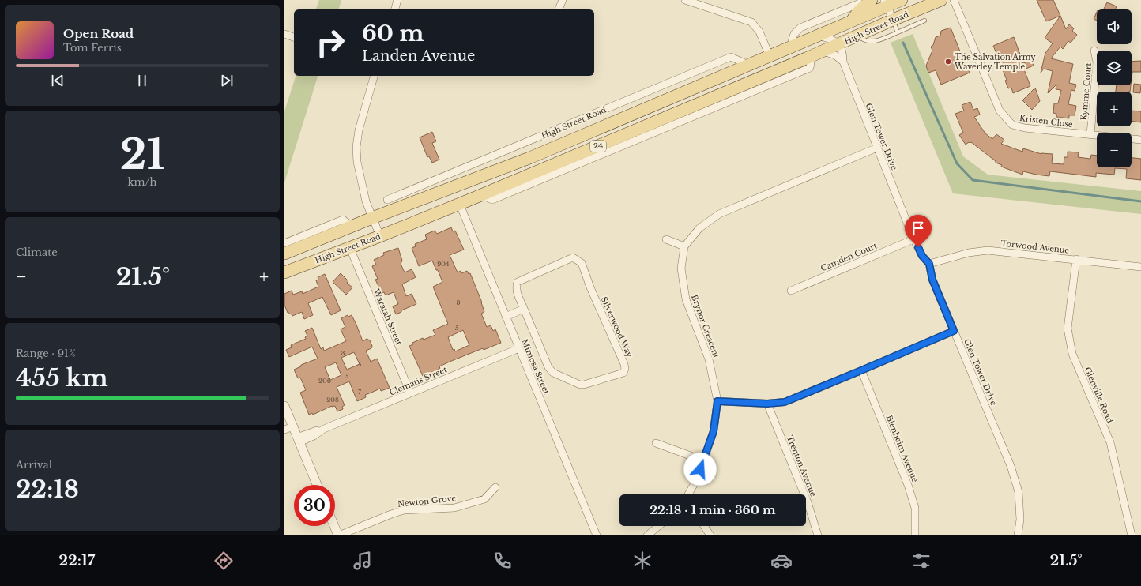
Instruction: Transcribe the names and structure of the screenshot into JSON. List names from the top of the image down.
{
  "streets": {
    "main road": ["High Street Road", "24"],
    "street": [
      "Kymme Court",
      "Kristen Close",
      "Glen Tower Drive",
      "Torwood Avenue",
      "Camden Court",
      "Waratah Street",
      "Brynor Crescent",
      "Silverwood Way",
      "Mimosa Street",
      "Clematis Street",
      "Glenville Road",
      "Blenheim Avenue",
      "Trenton Avenue",
      "Newton Grove"
    ]
  },
  "crossings": [
    ["High Street Road", "Glen Tower Drive"],
    ["High Street Road", "Waratah Street"],
    ["High Street Road", "Mimosa Street"],
    ["Kymme Court", "Kristen Close"],
    ["Glen Tower Drive", "Torwood Avenue"],
    ["Glen Tower Drive", "Camden Court"],
    ["Torwood Avenue", "Glenville Road"],
    ["Waratah Street", "Clematis Street"],
    ["Mimosa Street", "Clematis Street"]
  ],
  "places": ["The Salvation Army Waverley Temple"],
  "house_numbers": [
    "904",
    "3",
    "5",
    "3",
    "5",
    "5",
    "206",
    "7",
    "208"
  ],
  "page": {
    "map_buttons": ["+", "−"],
    "turn": ["60 m", "Landen Avenue"],
    "song": ["Open Road", "Tom Ferris"],
    "tile": [
      ["21", "km/h"],
      "Climate",
      ["Range · 91%", "455 km"],
      ["Arrival", "22:18"]
    ],
    "heat": ["−", "21.5°", "+"],
    "limit": "30",
    "trip": "22:18 · 1 min · 360 m",
    "tabs": ["22:17", "21.5°"]
  }
}
